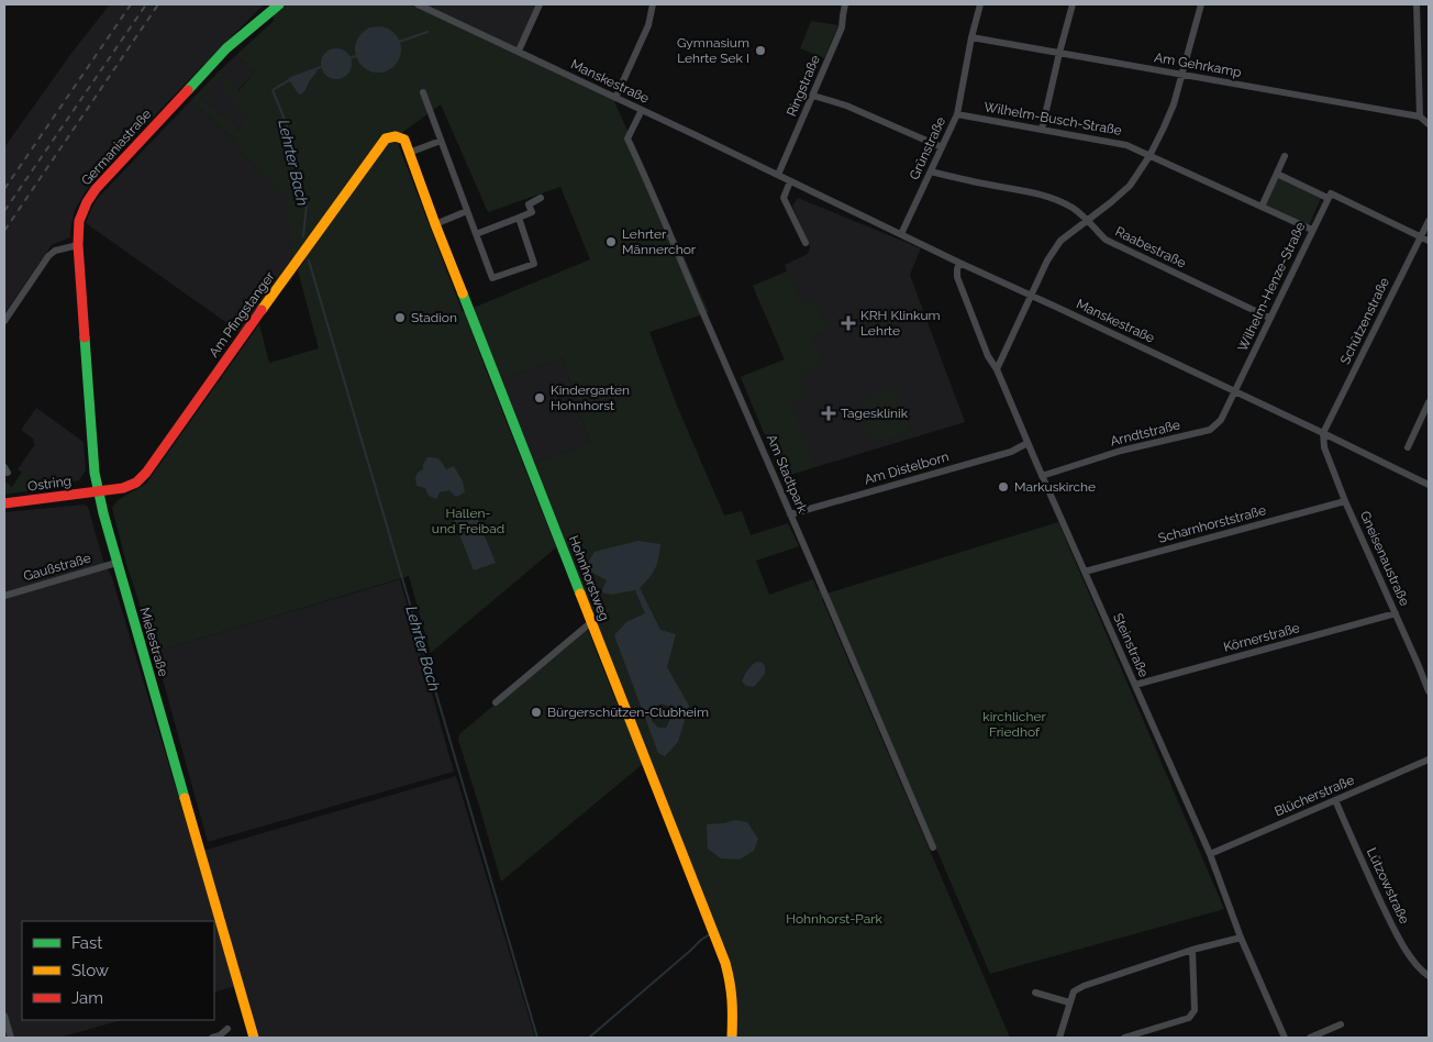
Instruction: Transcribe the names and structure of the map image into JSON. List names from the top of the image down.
{
  "streets": {
    "street": [
      "Am Gehrkamp",
      "Manskestraße",
      "Ringstraße",
      "Wilhelm-Busch-Straße",
      "Germaniastraße",
      "Grünstraße",
      "Raabestraße",
      "Wilhelm-Henze-Straße",
      "Am Pfingstanger",
      "Schützenstraße",
      "Arndtstraße",
      "Am Distelborn",
      "Am Stadtpark",
      "Ostring",
      "Scharnhorststraße",
      "Gneisenaustraße",
      "Gaußstraße",
      "Hohnhorstweg",
      "Körnerstraße",
      "Mielestraße",
      "Steinstraße",
      "Blücherstraße",
      "Lützowstraße"
    ]
  },
  "crossings": [
    ["Am Gehrkamp", "Grünstraße"],
    ["Manskestraße", "Ringstraße"],
    ["Manskestraße", "Grünstraße"],
    ["Manskestraße", "Wilhelm-Henze-Straße"],
    ["Manskestraße", "Schützenstraße"],
    ["Manskestraße", "Arndtstraße"],
    ["Manskestraße", "Am Stadtpark"],
    ["Manskestraße", "Gneisenaustraße"],
    ["Manskestraße", "Steinstraße"],
    ["Wilhelm-Busch-Straße", "Grünstraße"],
    ["Wilhelm-Busch-Straße", "Wilhelm-Henze-Straße"],
    ["Germaniastraße", "Mielestraße"],
    ["Grünstraße", "Raabestraße"],
    ["Raabestraße", "Wilhelm-Henze-Straße"],
    ["Wilhelm-Henze-Straße", "Arndtstraße"],
    ["Am Pfingstanger", "Ostring"],
    ["Am Pfingstanger", "Hohnhorstweg"],
    ["Am Pfingstanger", "Mielestraße"],
    ["Schützenstraße", "Gneisenaustraße"],
    ["Arndtstraße", "Steinstraße"],
    ["Am Distelborn", "Am Stadtpark"],
    ["Am Distelborn", "Steinstraße"],
    ["Ostring", "Mielestraße"],
    ["Scharnhorststraße", "Gneisenaustraße"],
    ["Scharnhorststraße", "Steinstraße"],
    ["Gneisenaustraße", "Körnerstraße"],
    ["Gaußstraße", "Mielestraße"],
    ["Körnerstraße", "Steinstraße"],
    ["Steinstraße", "Blücherstraße"],
    ["Blücherstraße", "Lützowstraße"]
  ],
  "water": ["Lehrter Bach"],
  "parks": ["Hallen- und Freibad", "kirchlicher Friedhof", "Hohnhorst-Park"],
  "places": {
    "other": [
      "Gymnasium Lehrte Sek I",
      "Lehrter Männerchor",
      "Stadion",
      "Kindergarten Hohnhorst",
      "Markuskirche",
      "Bürgerschützen-Clubheim"
    ],
    "health": ["KRH Klinkum Lehrte", "Tagesklinik"]
  },
  "legend": ["Fast", "Slow", "Jam"]
}
